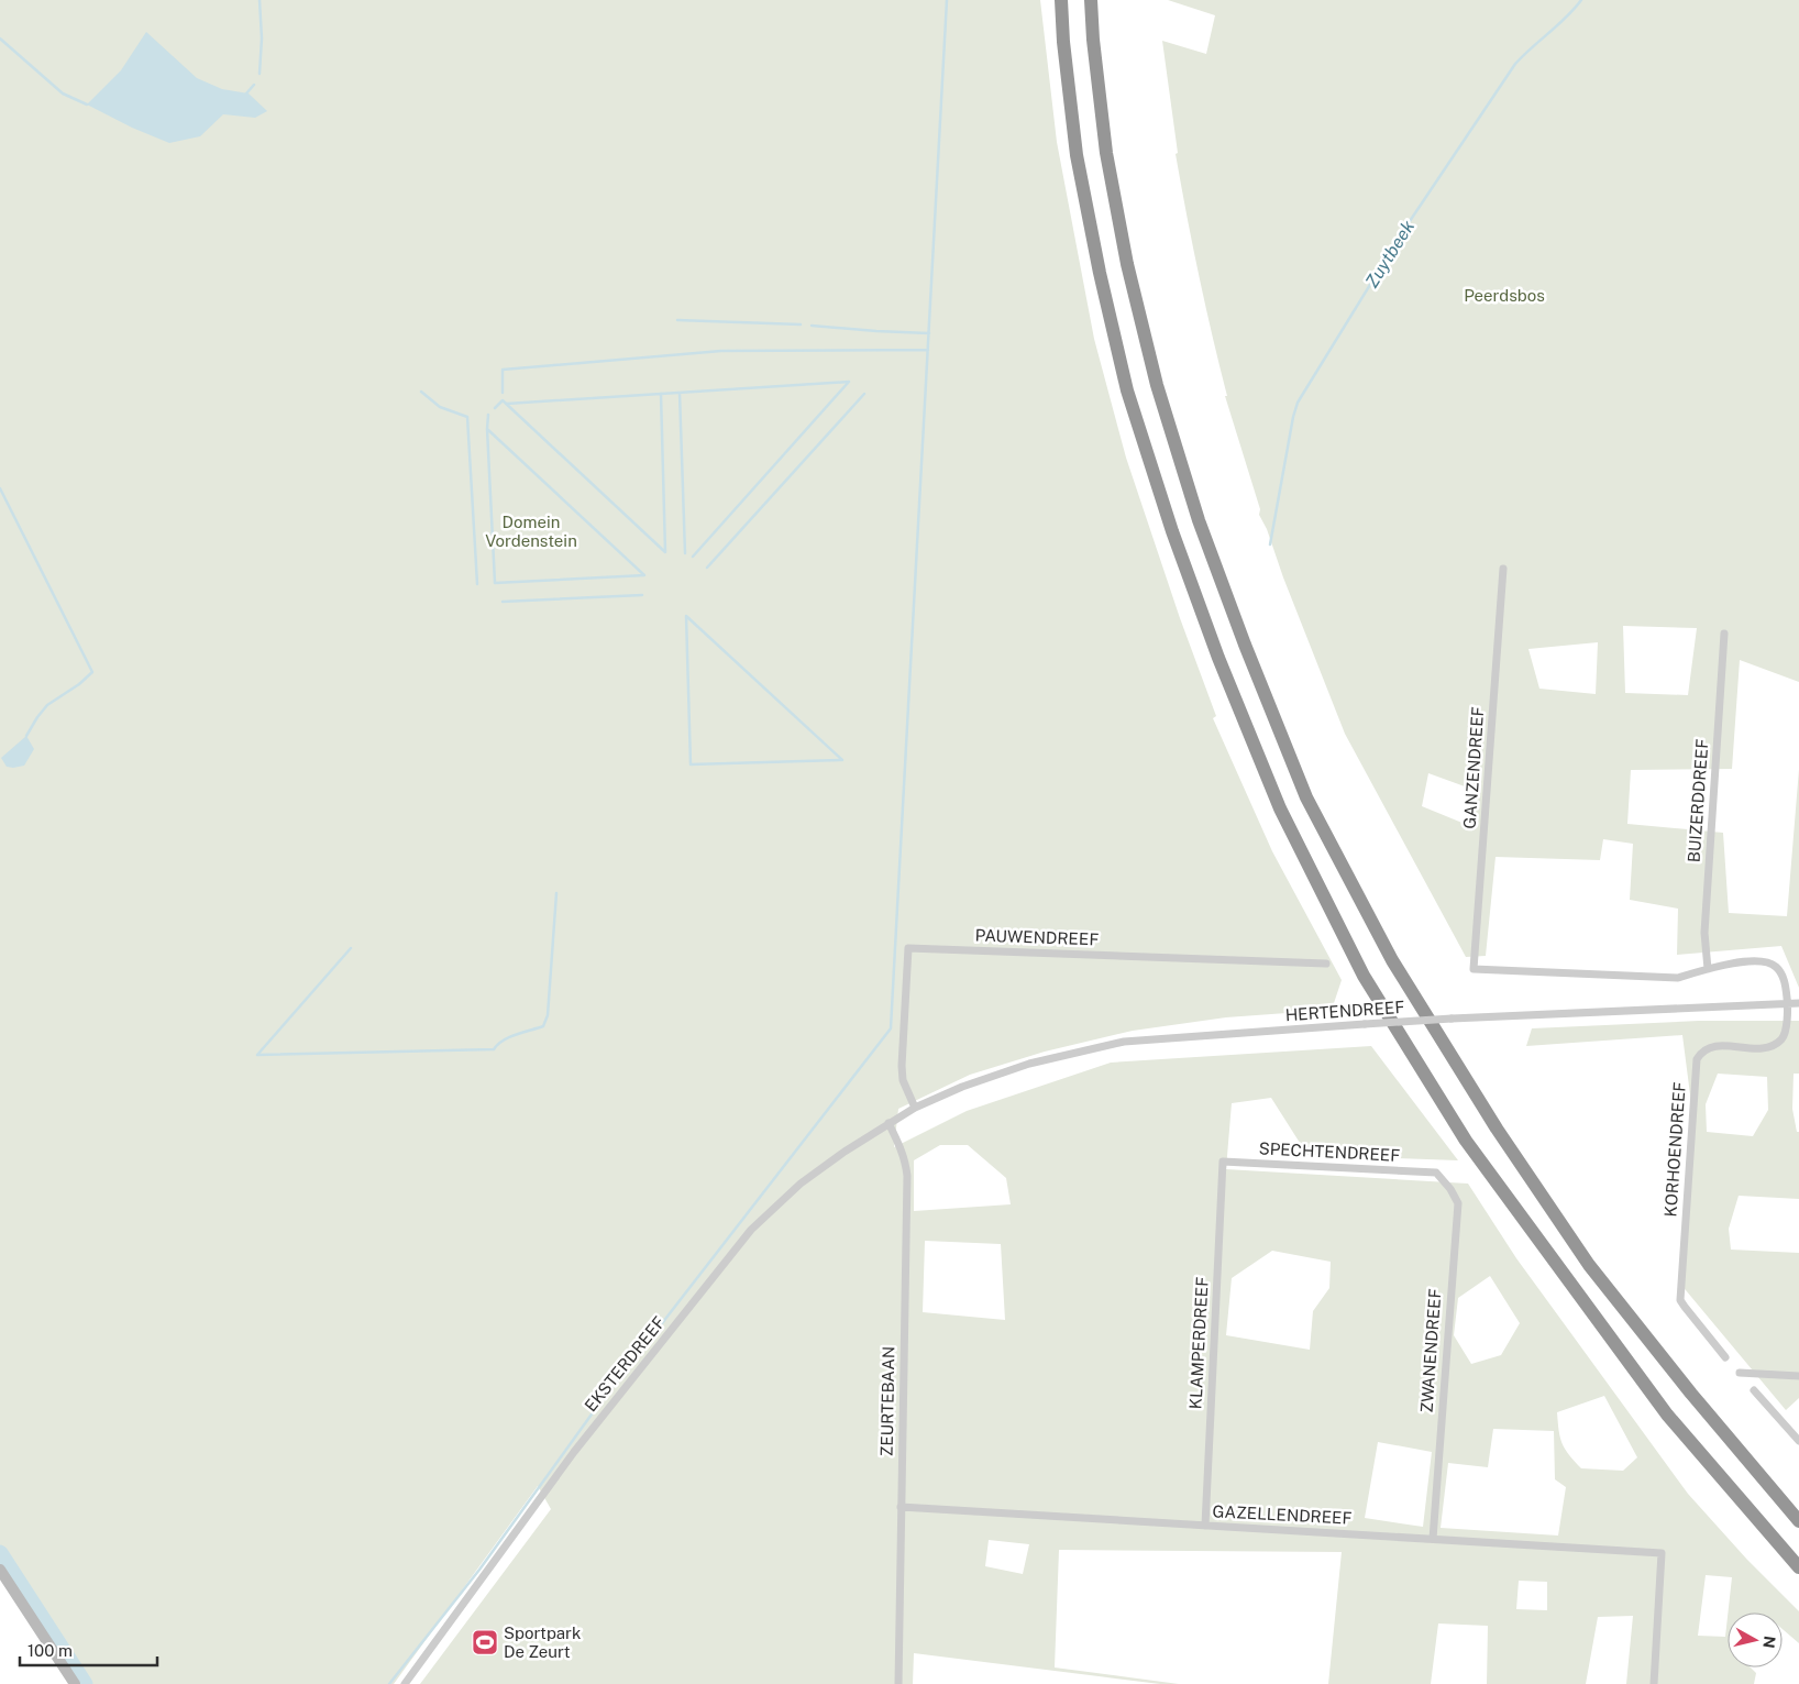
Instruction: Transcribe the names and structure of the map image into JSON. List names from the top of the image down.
{
  "streets": {
    "street": [
      "GANZENDREEF",
      "BUIZERDDREEF",
      "PAUWENDREEF",
      "HERTENDREEF",
      "KORHOENDREEF",
      "SPECHTENDREEF",
      "KLAMPERDREEF",
      "ZWANENDREEF",
      "EKSTERDREEF",
      "ZEURTEBAAN",
      "GAZELLENDREEF"
    ]
  },
  "crossings": [
    ["GANZENDREEF", "BUIZERDDREEF"],
    ["PAUWENDREEF", "HERTENDREEF"],
    ["PAUWENDREEF", "EKSTERDREEF"],
    ["HERTENDREEF", "KORHOENDREEF"],
    ["HERTENDREEF", "EKSTERDREEF"],
    ["SPECHTENDREEF", "KLAMPERDREEF"],
    ["SPECHTENDREEF", "ZWANENDREEF"],
    ["KLAMPERDREEF", "GAZELLENDREEF"],
    ["ZWANENDREEF", "GAZELLENDREEF"],
    ["EKSTERDREEF", "ZEURTEBAAN"],
    ["ZEURTEBAAN", "GAZELLENDREEF"]
  ],
  "water": ["Zuytbeek"],
  "parks": ["Peerdsbos", "Domein Vordenstein"],
  "places": {
    "sports": ["Sportpark De Zeurt"]
  },
  "scale_bar": "100 m",
  "north": "right"
}
